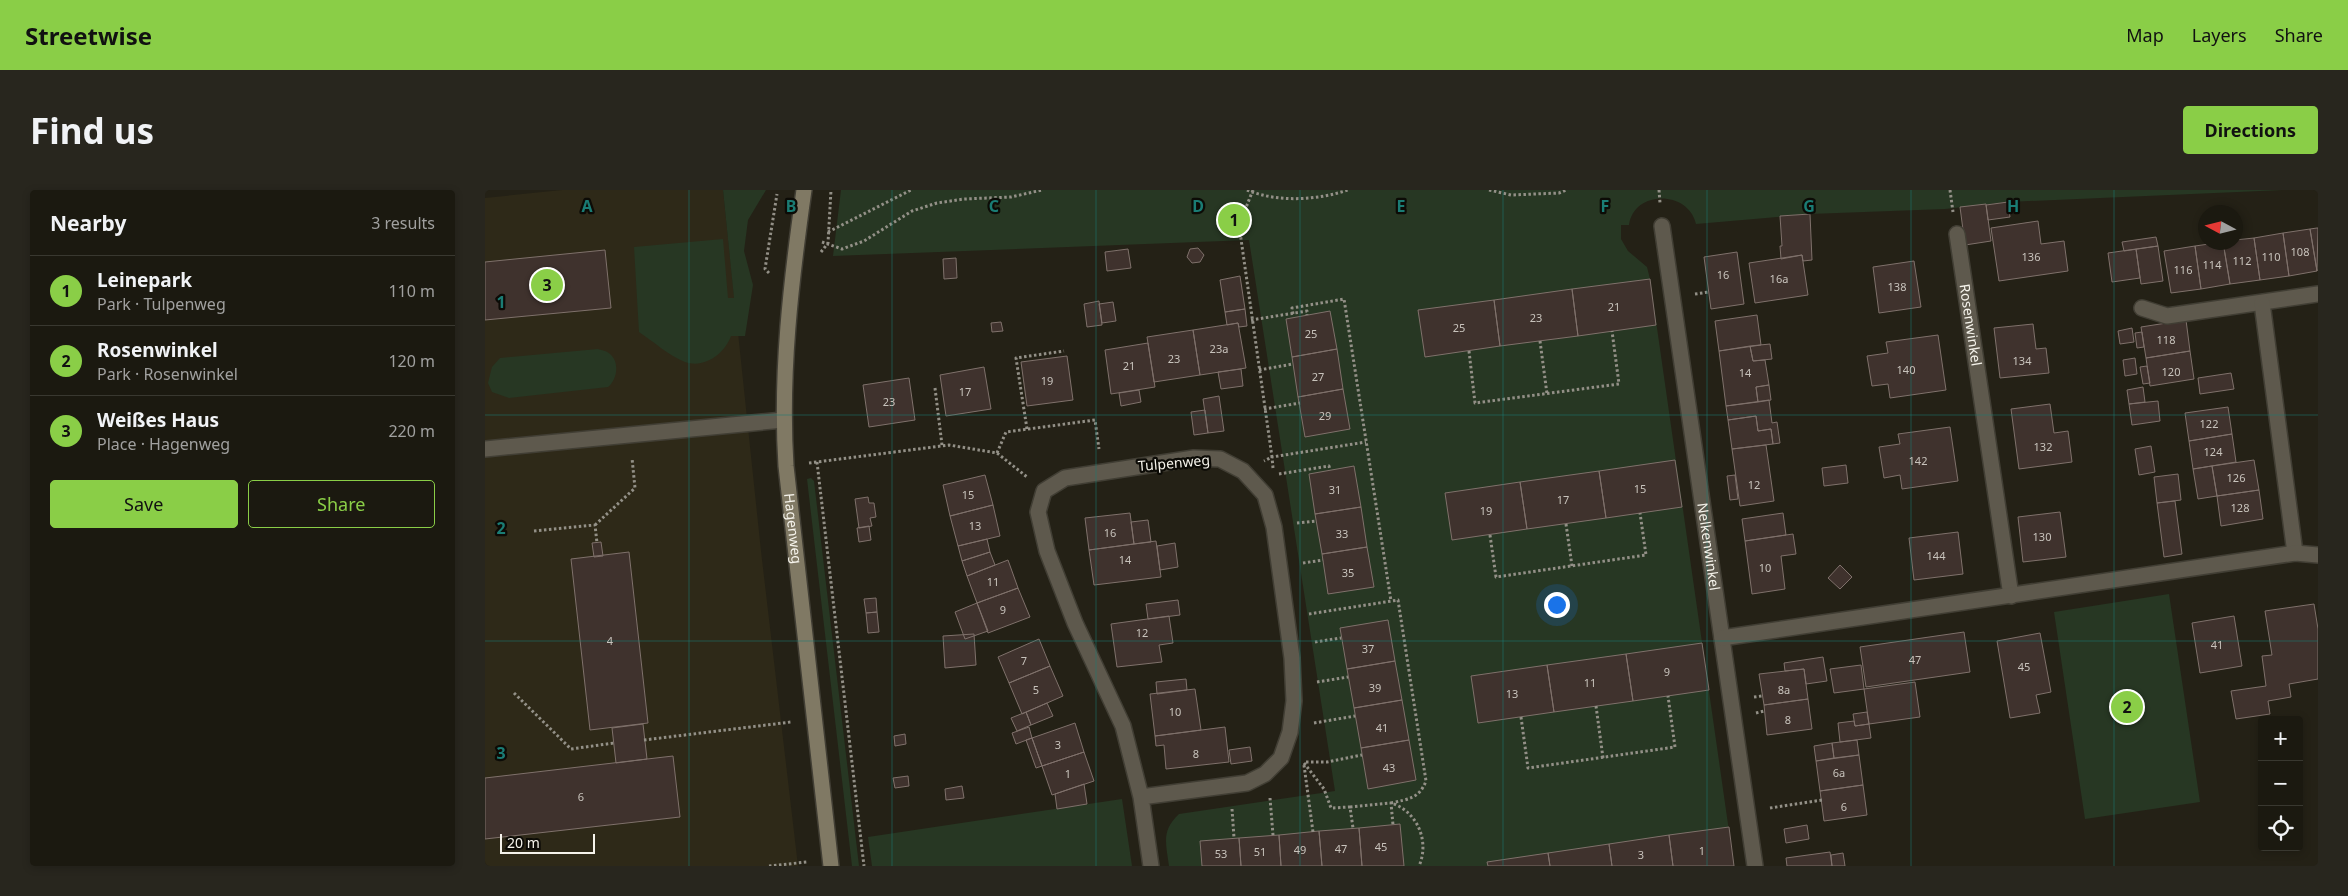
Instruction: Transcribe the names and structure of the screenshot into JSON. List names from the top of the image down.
{
  "streets": {
    "street": [
      "Rosenwinkel",
      "Tulpenweg",
      "Hagenweg",
      "Nelkenwinkel"
    ]
  },
  "house_numbers": [
    "108",
    "136",
    "110",
    "112",
    "114",
    "116",
    "16",
    "16a",
    "138",
    "21",
    "23",
    "25",
    "25",
    "118",
    "23a",
    "23",
    "134",
    "21",
    "140",
    "120",
    "14",
    "27",
    "19",
    "17",
    "23",
    "29",
    "122",
    "132",
    "124",
    "142",
    "126",
    "12",
    "15",
    "31",
    "15",
    "17",
    "128",
    "19",
    "13",
    "16",
    "33",
    "130",
    "144",
    "14",
    "10",
    "35",
    "11",
    "9",
    "12",
    "4",
    "41",
    "37",
    "47",
    "7",
    "45",
    "9",
    "11",
    "39",
    "5",
    "8a",
    "13",
    "10",
    "8",
    "41",
    "3",
    "8",
    "43",
    "6a",
    "1",
    "6",
    "6",
    "45",
    "47",
    "49",
    "1",
    "51",
    "53",
    "3"
  ],
  "scale_bar": "20 m",
  "north": "left",
  "page": {
    "header": "Streetwise",
    "nav": ["Map", "Layers", "Share"],
    "buttons": [
      "Directions",
      ["Save", "Share"]
    ],
    "title": "Find us",
    "heading": ["Nearby", "3 results"],
    "pins": ["1", "3", "2"],
    "list": [
      {
        "mark": "1",
        "name": "Leinepark",
        "note": "Park · Tulpenweg",
        "value": "110 m"
      },
      {
        "mark": "2",
        "name": "Rosenwinkel",
        "note": "Park · Rosenwinkel",
        "value": "120 m"
      },
      {
        "mark": "3",
        "name": "Weißes Haus",
        "note": "Place · Hagenweg",
        "value": "220 m"
      }
    ],
    "map_buttons": ["+", "−"],
    "scale": "20 m"
  },
  "grid": {
    "columns": [
      "A",
      "B",
      "C",
      "D",
      "E",
      "F",
      "G",
      "H"
    ],
    "rows": ["1", "2", "3"]
  }
}
